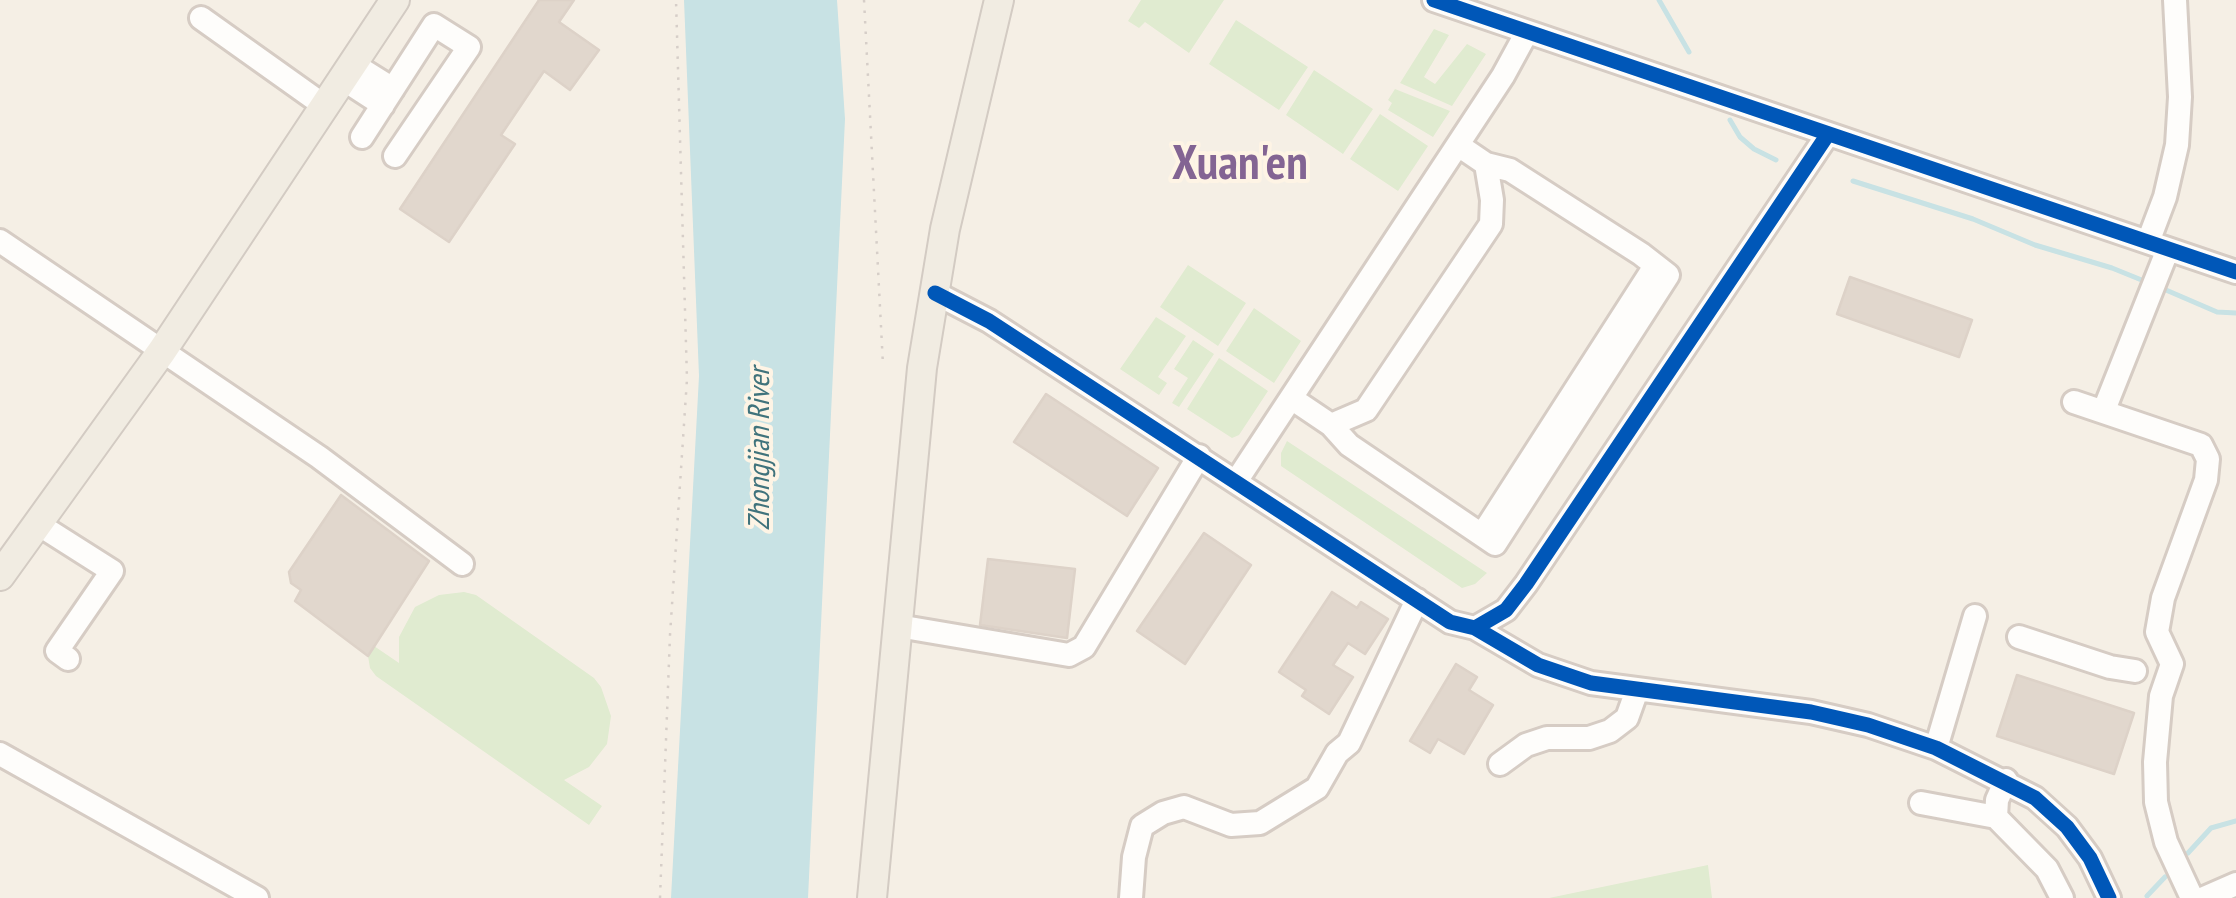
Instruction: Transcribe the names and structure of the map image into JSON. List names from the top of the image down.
{
  "districts": ["Xuan'en"],
  "water": ["Zhongjian River"]
}
